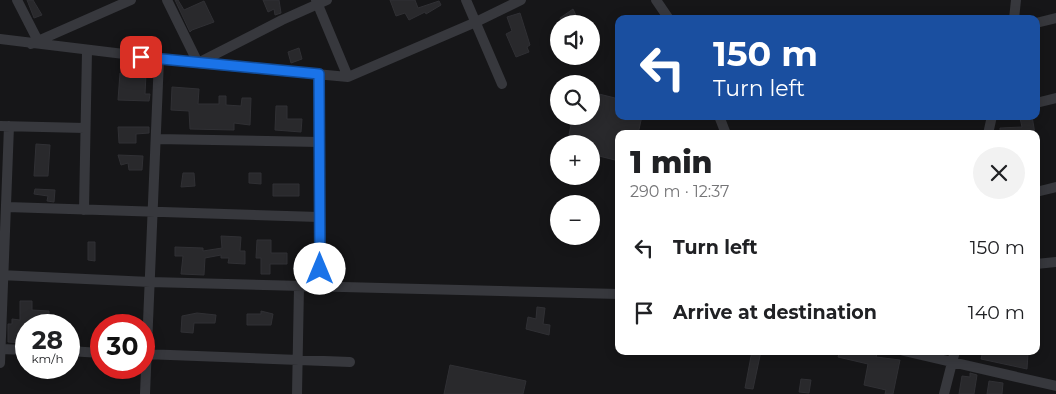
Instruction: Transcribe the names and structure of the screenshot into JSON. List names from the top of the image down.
{
  "page": {
    "map_buttons": ["+", "−"],
    "turn": ["150 m", "Turn left"],
    "heading": ["1 min", "290 m · 12:37"],
    "list": [
      {
        "name": "Turn left",
        "value": "150 m"
      },
      {
        "name": "Arrive at destination",
        "value": "140 m"
      }
    ],
    "speed": "28 km/h",
    "limit": "30"
  }
}
